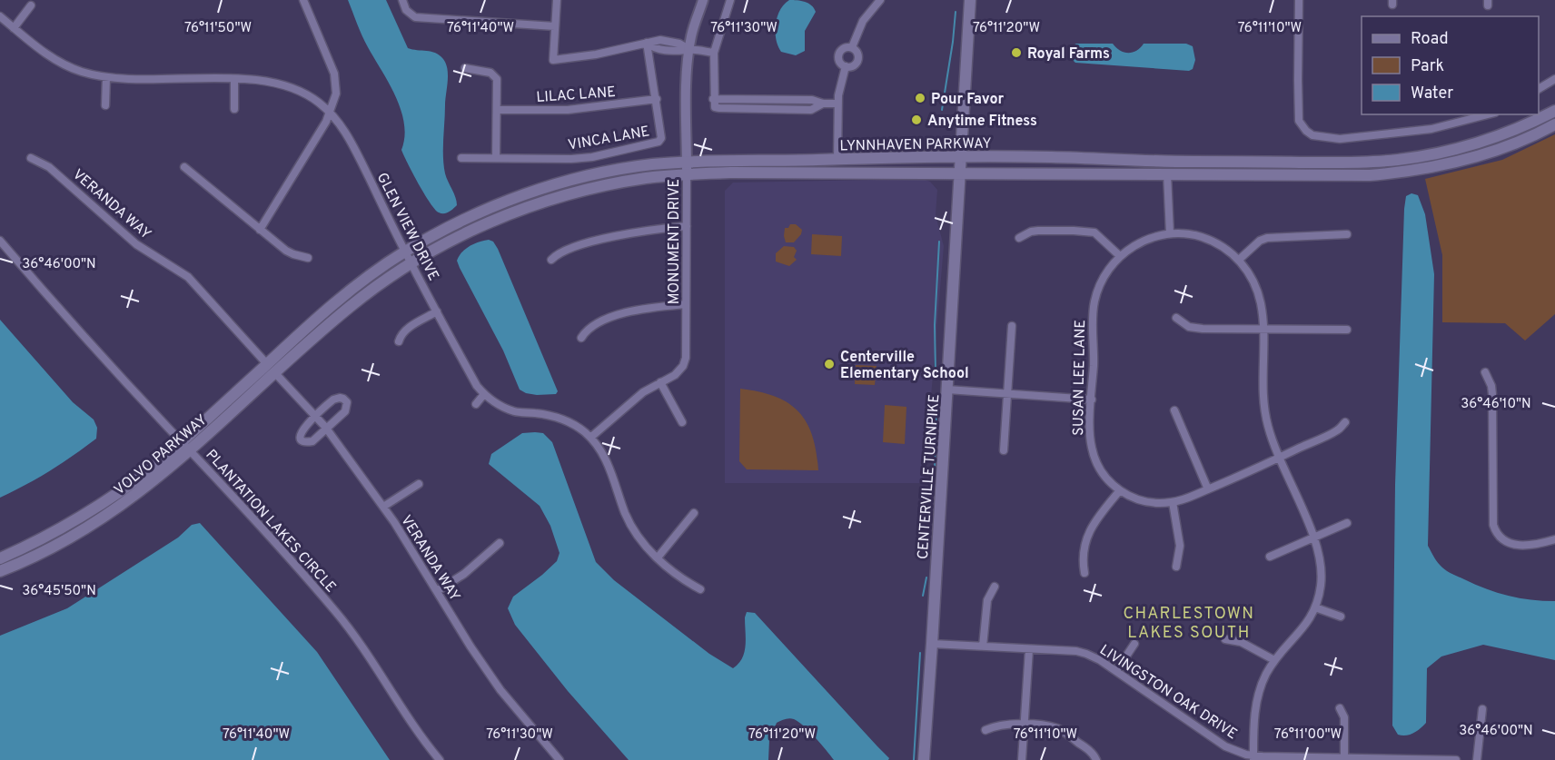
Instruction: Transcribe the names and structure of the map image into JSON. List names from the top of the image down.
{
  "streets": {
    "main road": ["LYNNHAVEN PARKWAY", "VOLVO PARKWAY", "CENTERVILLE TURNPIKE"],
    "street": [
      "LILAC LANE",
      "VINCA LANE",
      "VERANDA WAY",
      "GLEN VIEW DRIVE",
      "MONUMENT DRIVE",
      "SUSAN LEE LANE",
      "PLANTATION LAKES CIRCLE",
      "LIVINGSTON OAK DRIVE"
    ]
  },
  "crossings": [
    ["LILAC LANE", "VINCA LANE"],
    ["LYNNHAVEN PARKWAY", "GLEN VIEW DRIVE"],
    ["LYNNHAVEN PARKWAY", "MONUMENT DRIVE"],
    ["LYNNHAVEN PARKWAY", "VOLVO PARKWAY"],
    ["LYNNHAVEN PARKWAY", "CENTERVILLE TURNPIKE"],
    ["VERANDA WAY", "VOLVO PARKWAY"],
    ["GLEN VIEW DRIVE", "MONUMENT DRIVE"],
    ["VOLVO PARKWAY", "PLANTATION LAKES CIRCLE"],
    ["CENTERVILLE TURNPIKE", "LIVINGSTON OAK DRIVE"]
  ],
  "districts": ["CHARLESTOWN LAKES SOUTH"],
  "places": [
    "Royal Farms",
    "Pour Favor",
    "Anytime Fitness",
    "Centerville Elementary School"
  ],
  "legend": ["Road", "Park", "Water"],
  "coordinates": [
    "76°11'50\"W",
    "76°11'40\"W",
    "76°11'30\"W",
    "76°11'20\"W",
    "76°11'10\"W",
    "36°46'00\"N",
    "36°46'10\"N",
    "36°45'50\"N",
    "76°11'00\"W"
  ]
}
